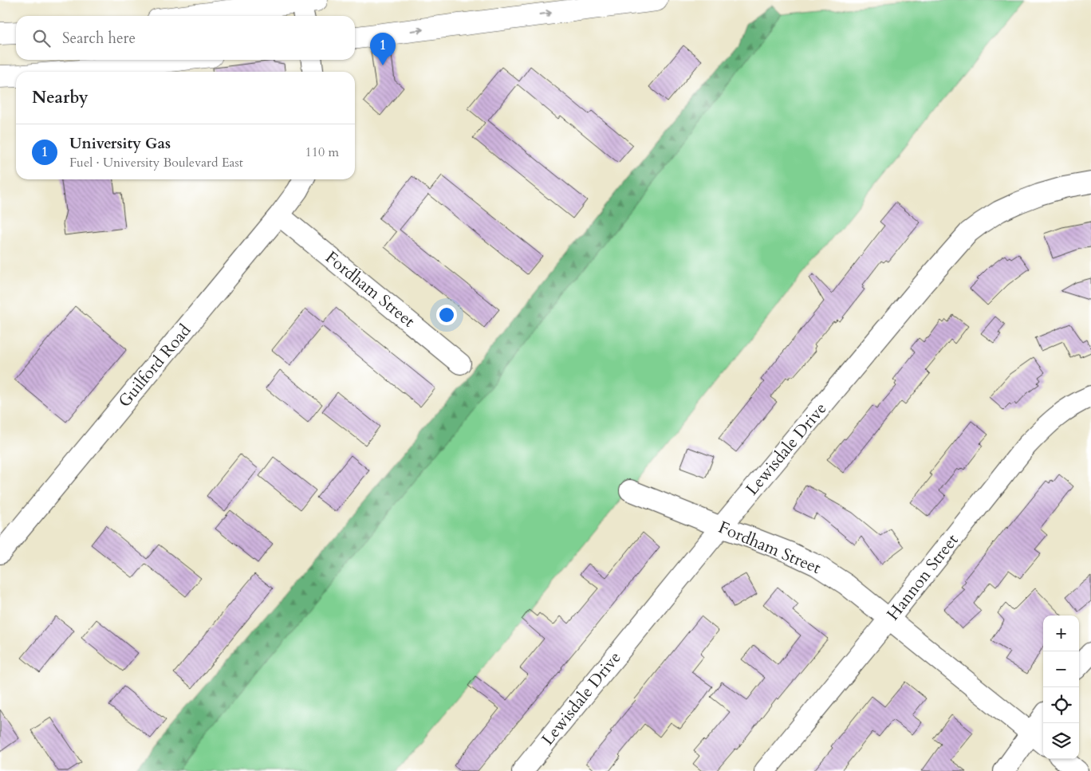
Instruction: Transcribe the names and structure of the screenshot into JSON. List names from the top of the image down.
{
  "streets": {
    "street": [
      "Fordham Street",
      "Guilford Road",
      "Lewisdale Drive",
      "Hannon Street"
    ]
  },
  "crossings": [
    ["Fordham Street", "Guilford Road"],
    ["Fordham Street", "Lewisdale Drive"],
    ["Fordham Street", "Hannon Street"]
  ],
  "page": {
    "search": "Search here",
    "pins": "1",
    "heading": "Nearby",
    "list": [
      {
        "mark": "1",
        "name": "University Gas",
        "note": "Fuel · University Boulevard East",
        "value": "110 m"
      }
    ],
    "map_buttons": ["+", "−"]
  }
}
